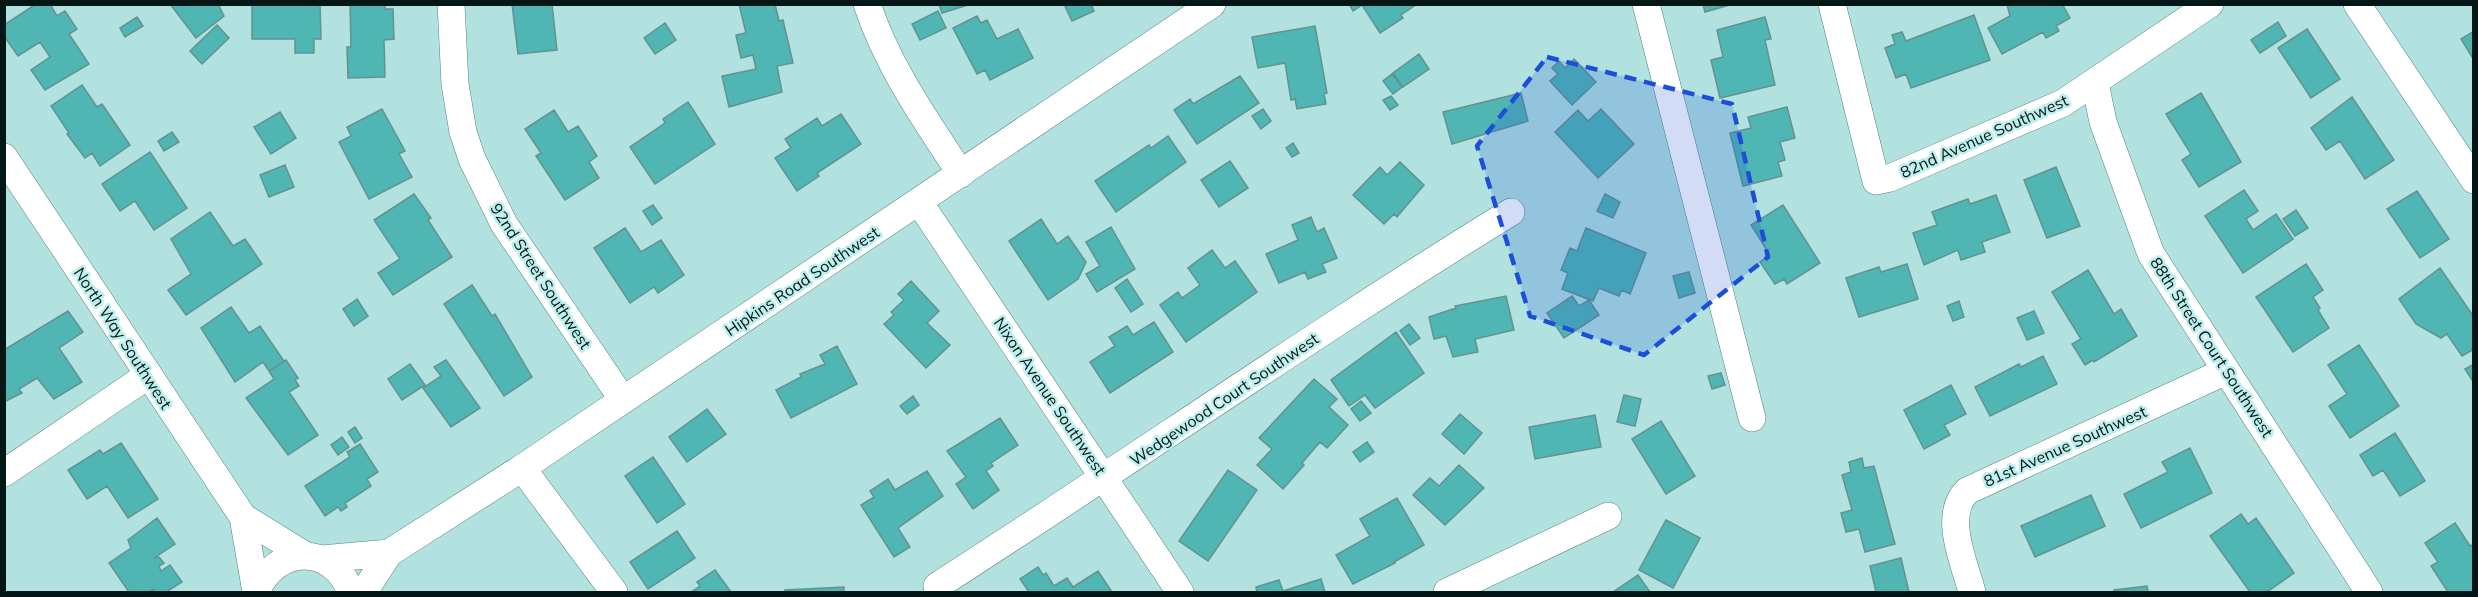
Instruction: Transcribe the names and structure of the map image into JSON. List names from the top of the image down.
{
  "streets": {
    "street": [
      "82nd Avenue Southwest",
      "92nd Street Southwest",
      "Hipkins Road Southwest",
      "North Way Southwest",
      "88th Street Court Southwest",
      "Nixon Avenue Southwest",
      "Wedgewood Court Southwest",
      "81st Avenue Southwest"
    ]
  },
  "crossings": [
    ["82nd Avenue Southwest", "88th Street Court Southwest"],
    ["92nd Street Southwest", "Hipkins Road Southwest"],
    ["Hipkins Road Southwest", "North Way Southwest"],
    ["Hipkins Road Southwest", "Nixon Avenue Southwest"],
    ["88th Street Court Southwest", "81st Avenue Southwest"],
    ["Nixon Avenue Southwest", "Wedgewood Court Southwest"]
  ]
}
